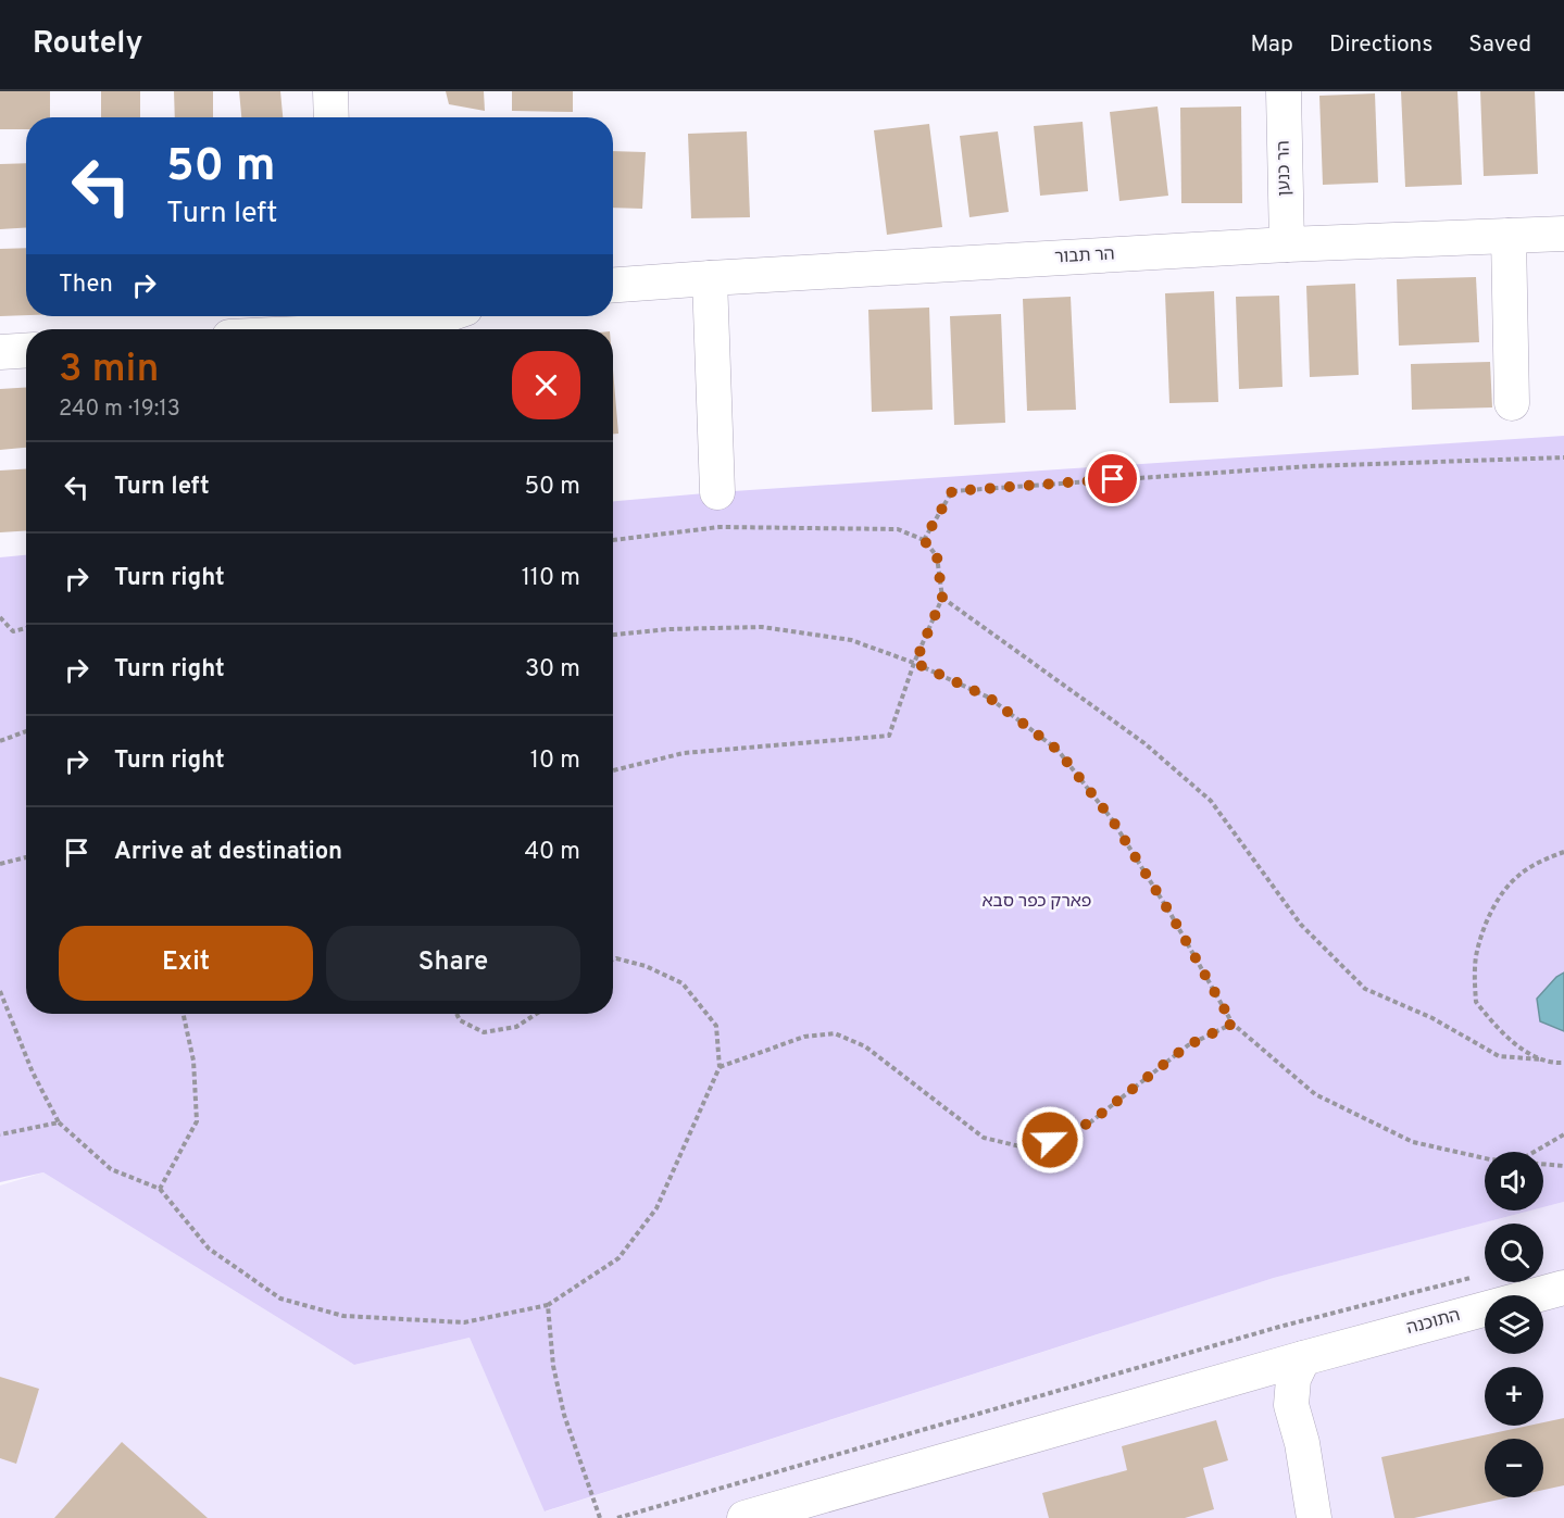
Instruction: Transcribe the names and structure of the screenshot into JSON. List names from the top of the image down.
{
  "streets": {
    "street": ["הר כנען", "הר תבור", "התוכנה"]
  },
  "crossings": [
    ["הר כנען", "הר תבור"]
  ],
  "parks": ["פארק כפר סבא"],
  "page": {
    "header": "Routely",
    "nav": ["Map", "Directions", "Saved"],
    "turn": ["50 m", "Turn left"],
    "then": "Then",
    "heading": ["3 min", "240 m · 19:13"],
    "list": [
      {
        "name": "Turn left",
        "value": "50 m"
      },
      {
        "name": "Turn right",
        "value": "110 m"
      },
      {
        "name": "Turn right",
        "value": "30 m"
      },
      {
        "name": "Turn right",
        "value": "10 m"
      },
      {
        "name": "Arrive at destination",
        "value": "40 m"
      }
    ],
    "buttons": ["Exit", "Share"],
    "map_buttons": ["+", "−"]
  }
}
